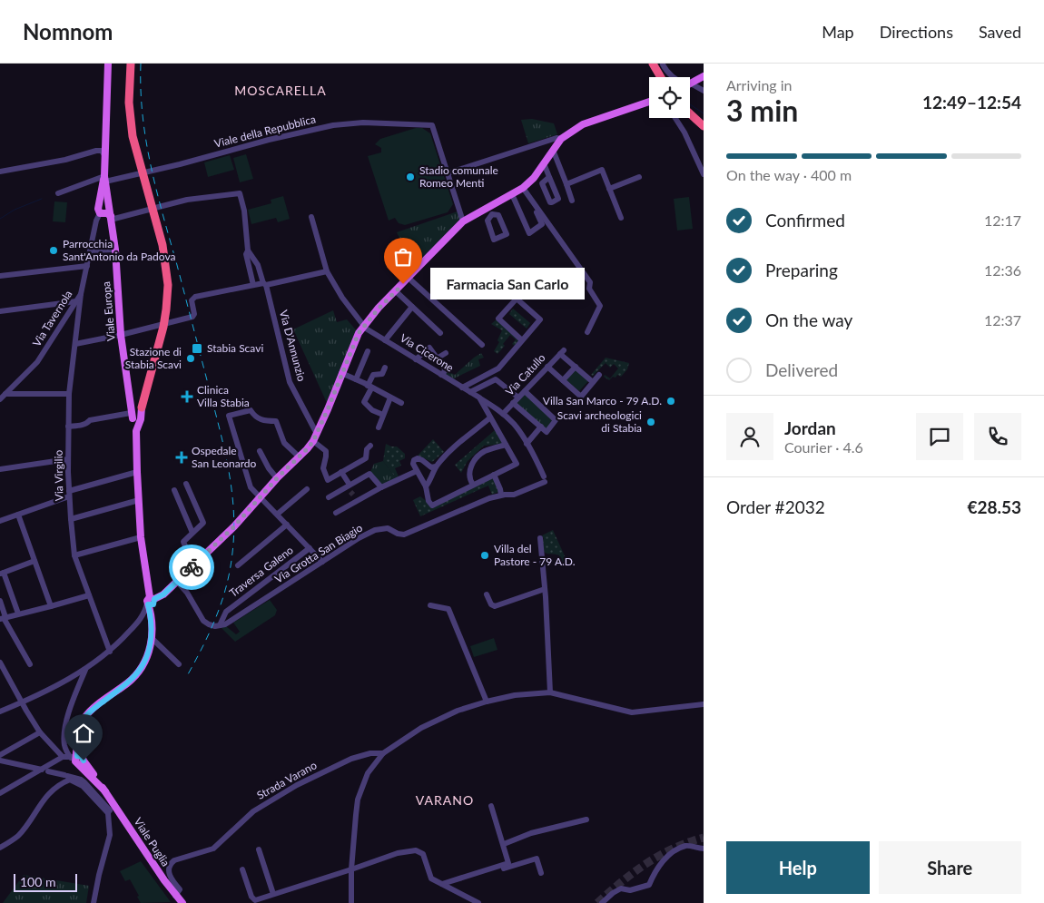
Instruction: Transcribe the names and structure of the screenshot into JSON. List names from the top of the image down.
{
  "streets": {
    "main road": ["Viale Europa", "Via Tavernola", "Viale Puglia"],
    "street": [
      "Viale della Repubblica",
      "Via D'Annunzio",
      "Via Cicerone",
      "Via Catullo",
      "Via Virgilio",
      "Via Grotta San Biagio",
      "Traversa Galeno",
      "Strada Varano"
    ]
  },
  "crossings": [
    ["Viale della Repubblica", "Viale Europa"],
    ["Viale della Repubblica", "Via Tavernola"],
    ["Viale Europa", "Via Tavernola"],
    ["Via Tavernola", "Via Virgilio"],
    ["Via Cicerone", "Via Catullo"],
    ["Via Cicerone", "Via Grotta San Biagio"],
    ["Via Grotta San Biagio", "Traversa Galeno"],
    ["Strada Varano", "Viale Puglia"]
  ],
  "districts": ["MOSCARELLA", "VARANO"],
  "places": {
    "other": [
      "Stadio comunale Romeo Menti",
      "Parrocchia Sant'Antonio da Padova",
      "Farmacia San Carlo",
      "Stazione di Stabia Scavi",
      "Villa San Marco - 79 A.D.",
      "Scavi archeologici di Stabia",
      "Villa del Pastore - 79 A.D."
    ],
    "transit": ["Stabia Scavi"],
    "health": ["Clinica Villa Stabia", "Ospedale San Leonardo"]
  },
  "scale_bar": "100 m",
  "page": {
    "header": "Nomnom",
    "nav": ["Map", "Directions", "Saved"],
    "heading": ["3 min", "Arriving in", "12:49–12:54"],
    "panel": [
      "Jordan",
      "Courier · 4.6",
      "Order #2032",
      "€28.53"
    ],
    "bar": "On the way · 400 m",
    "list": [
      ["Confirmed", "12:17"],
      ["Preparing", "12:36"],
      ["On the way", "12:37"],
      "Delivered"
    ],
    "bubble": "Farmacia San Carlo",
    "buttons": ["Help", "Share"],
    "scale": "100 m"
  }
}
